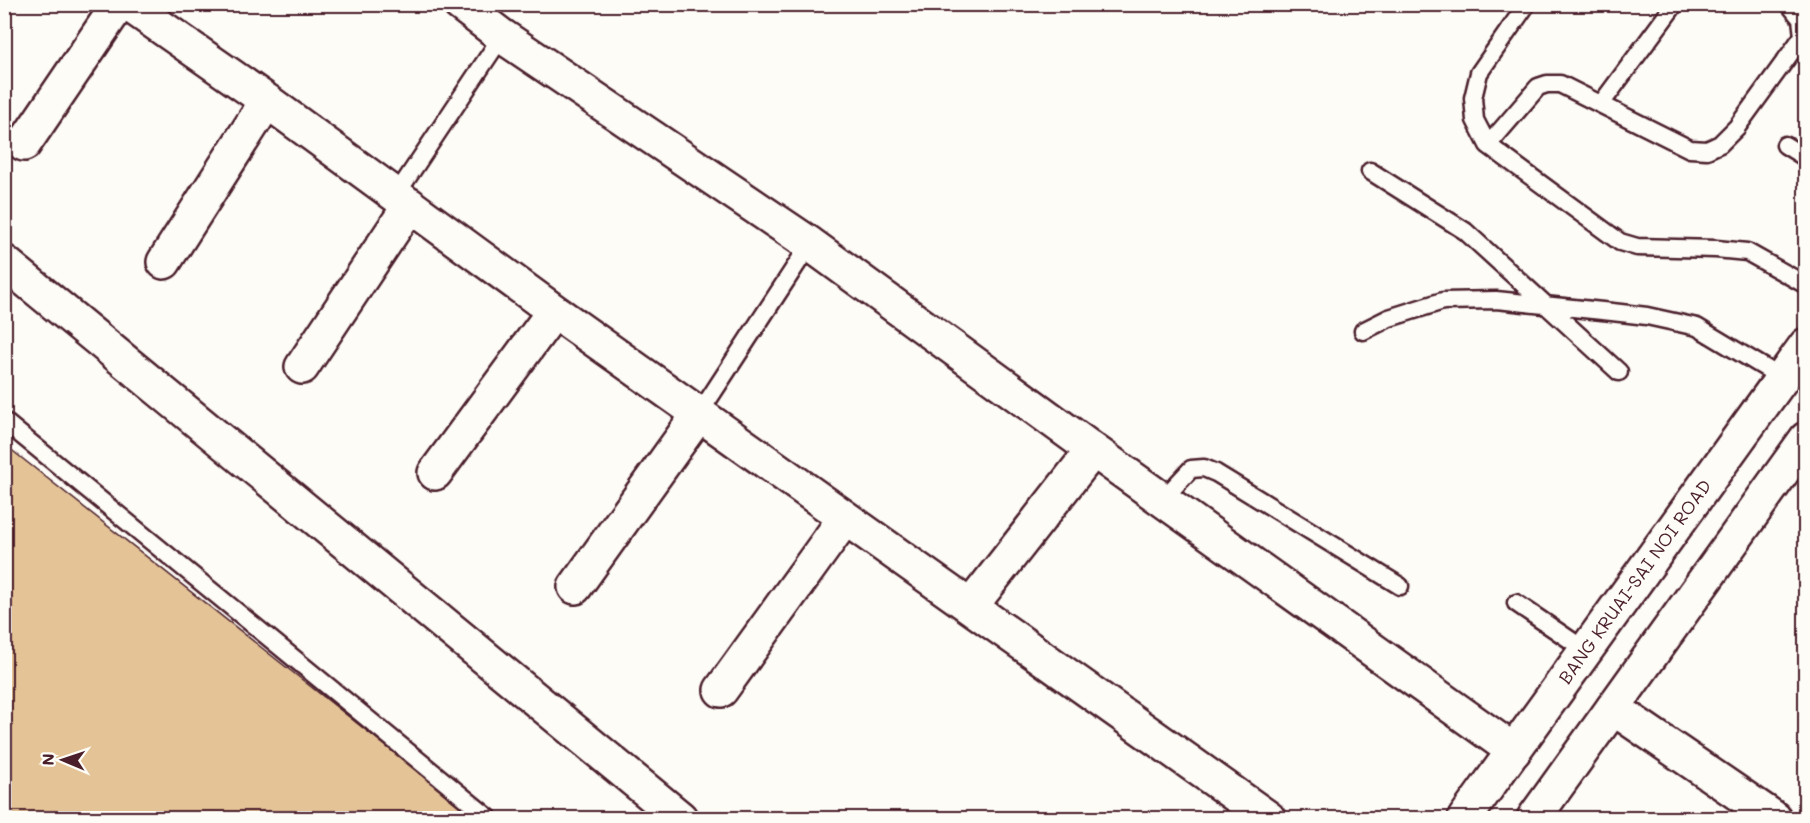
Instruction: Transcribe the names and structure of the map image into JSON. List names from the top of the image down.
{
  "streets": {
    "street": ["BANG KRUAI-SAI NOI ROAD"]
  },
  "north": "left"
}
